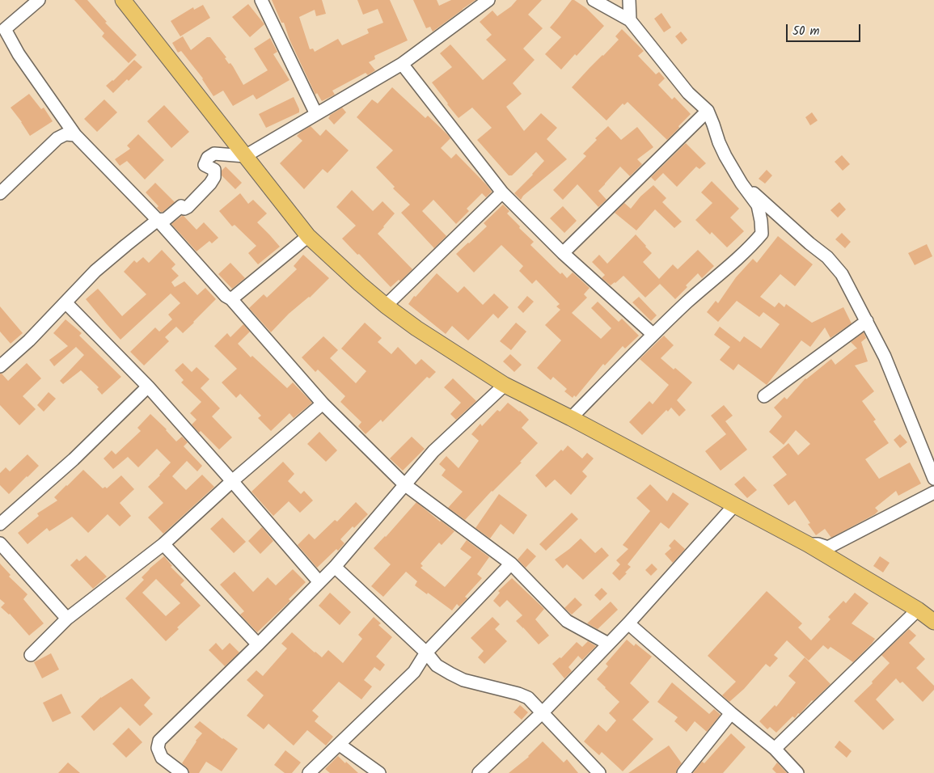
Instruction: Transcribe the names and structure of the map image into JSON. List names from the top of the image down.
{
  "scale_bar": "50 m"
}
